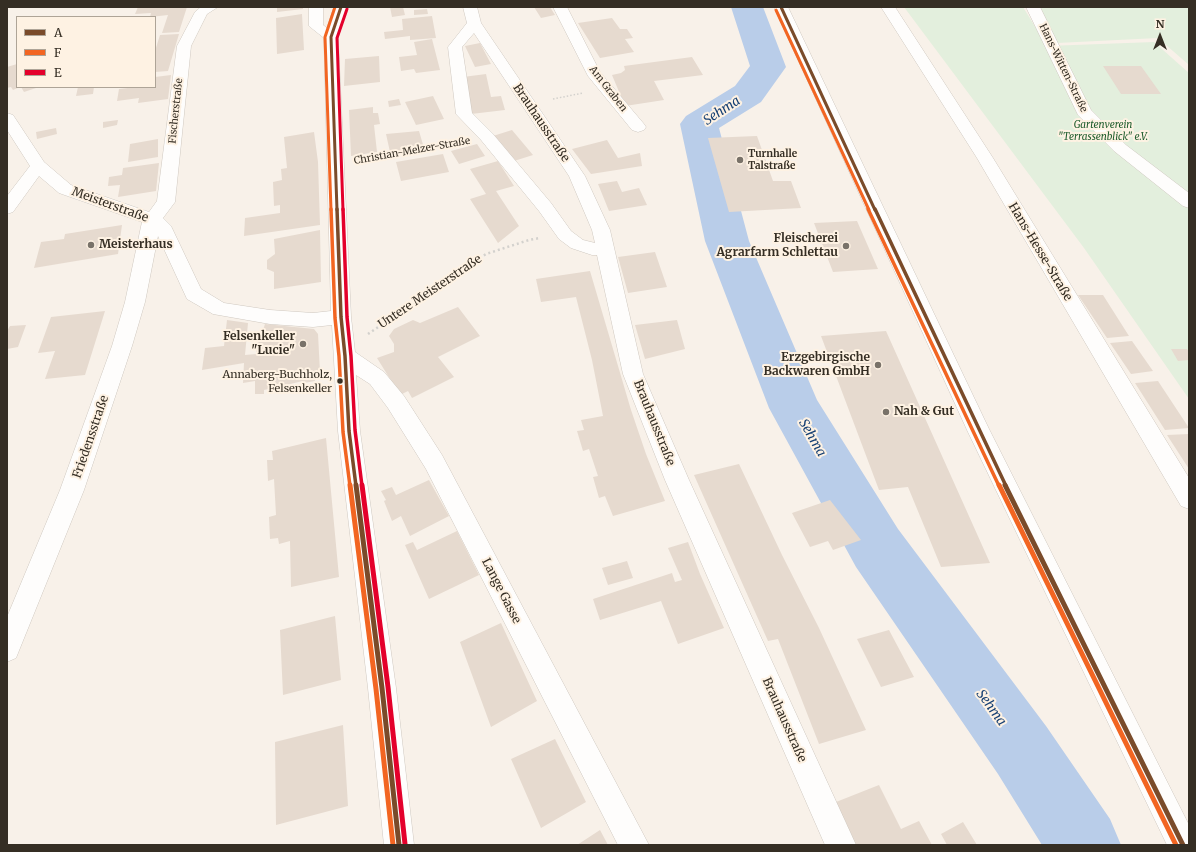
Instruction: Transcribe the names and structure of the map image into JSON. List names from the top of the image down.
{
  "streets": {
    "street": [
      "Hans-Witten-Straße",
      "Am Graben",
      "Fischerstraße",
      "Brauhausstraße",
      "Christian-Melzer-Straße",
      "Meisterstraße",
      "Hans-Hesse-Straße",
      "Friedensstraße",
      "Lange Gasse"
    ],
    "path": ["Untere Meisterstraße"]
  },
  "crossings": [
    ["Fischerstraße", "Meisterstraße"],
    ["Fischerstraße", "Friedensstraße"],
    ["Brauhausstraße", "Christian-Melzer-Straße"],
    ["Christian-Melzer-Straße", "Untere Meisterstraße"],
    ["Meisterstraße", "Friedensstraße"],
    ["Untere Meisterstraße", "Lange Gasse"]
  ],
  "water": ["Sehma"],
  "parks": ["Gartenverein \"Terrassenblick\" e.V."],
  "places": [
    "Turnhalle Talstraße",
    "Meisterhaus",
    "Fleischerei Agrarfarm Schlettau",
    "Felsenkeller \"Lucie\"",
    "Erzgebirgische Backwaren GmbH",
    "Annaberg-Buchholz, Felsenkeller",
    "Nah & Gut"
  ],
  "lines": ["transit line A", "transit line F", "transit line E"],
  "legend": ["A", "F", "E"],
  "north": "top"
}
